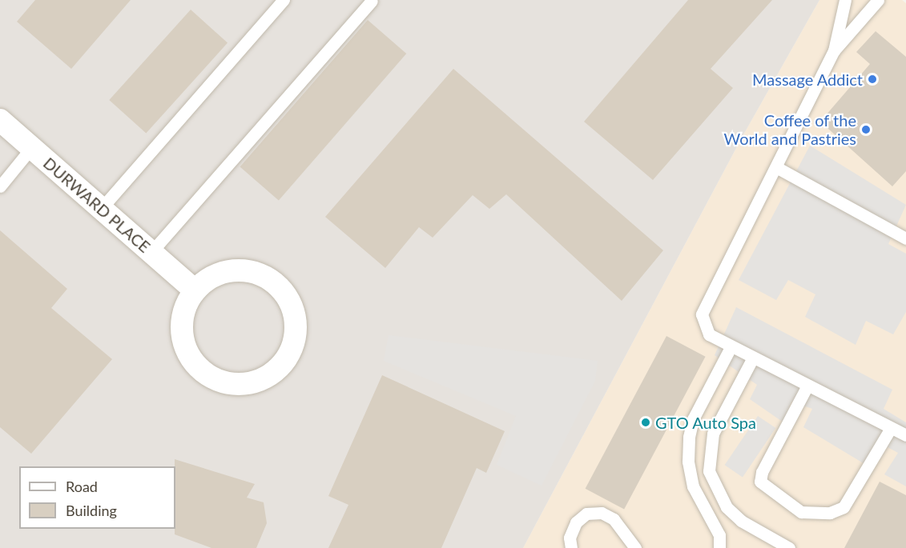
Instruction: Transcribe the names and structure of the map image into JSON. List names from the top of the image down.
{
  "streets": {
    "street": ["DURWARD PLACE"]
  },
  "places": ["Massage Addict", "Coffee of the World and Pastries", "GTO Auto Spa"],
  "legend": ["Road", "Building"]
}
